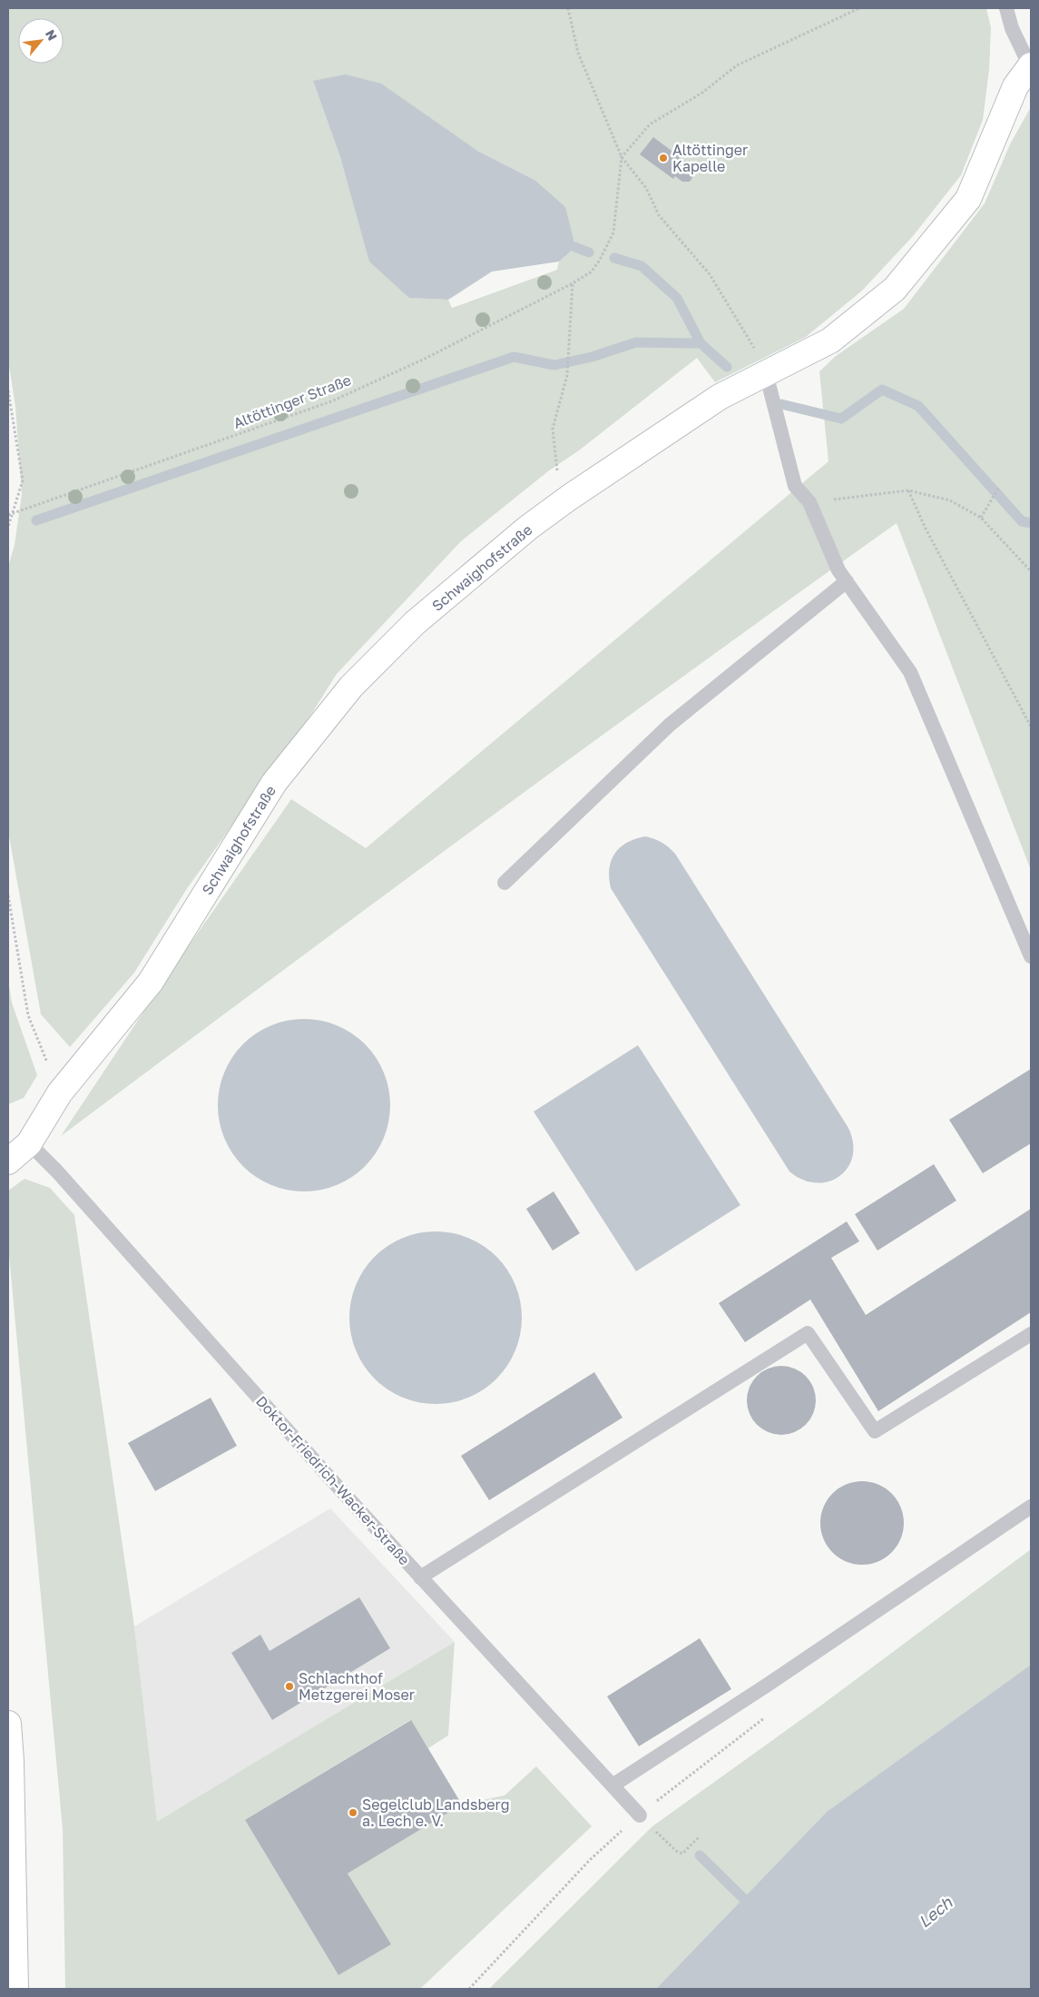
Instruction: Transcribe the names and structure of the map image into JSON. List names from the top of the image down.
{
  "streets": {
    "main road": ["Schwaighofstraße"],
    "lane": ["Doktor-Friedrich-Wacker-Straße"],
    "path": ["Altöttinger Straße"]
  },
  "crossings": [
    ["Schwaighofstraße", "Doktor-Friedrich-Wacker-Straße"]
  ],
  "water": ["Lech"],
  "places": ["Altöttinger Kapelle", "Schlachthof Metzgerei Moser", "Segelclub Landsberg a. Lech e. V."],
  "north": "top right"
}
